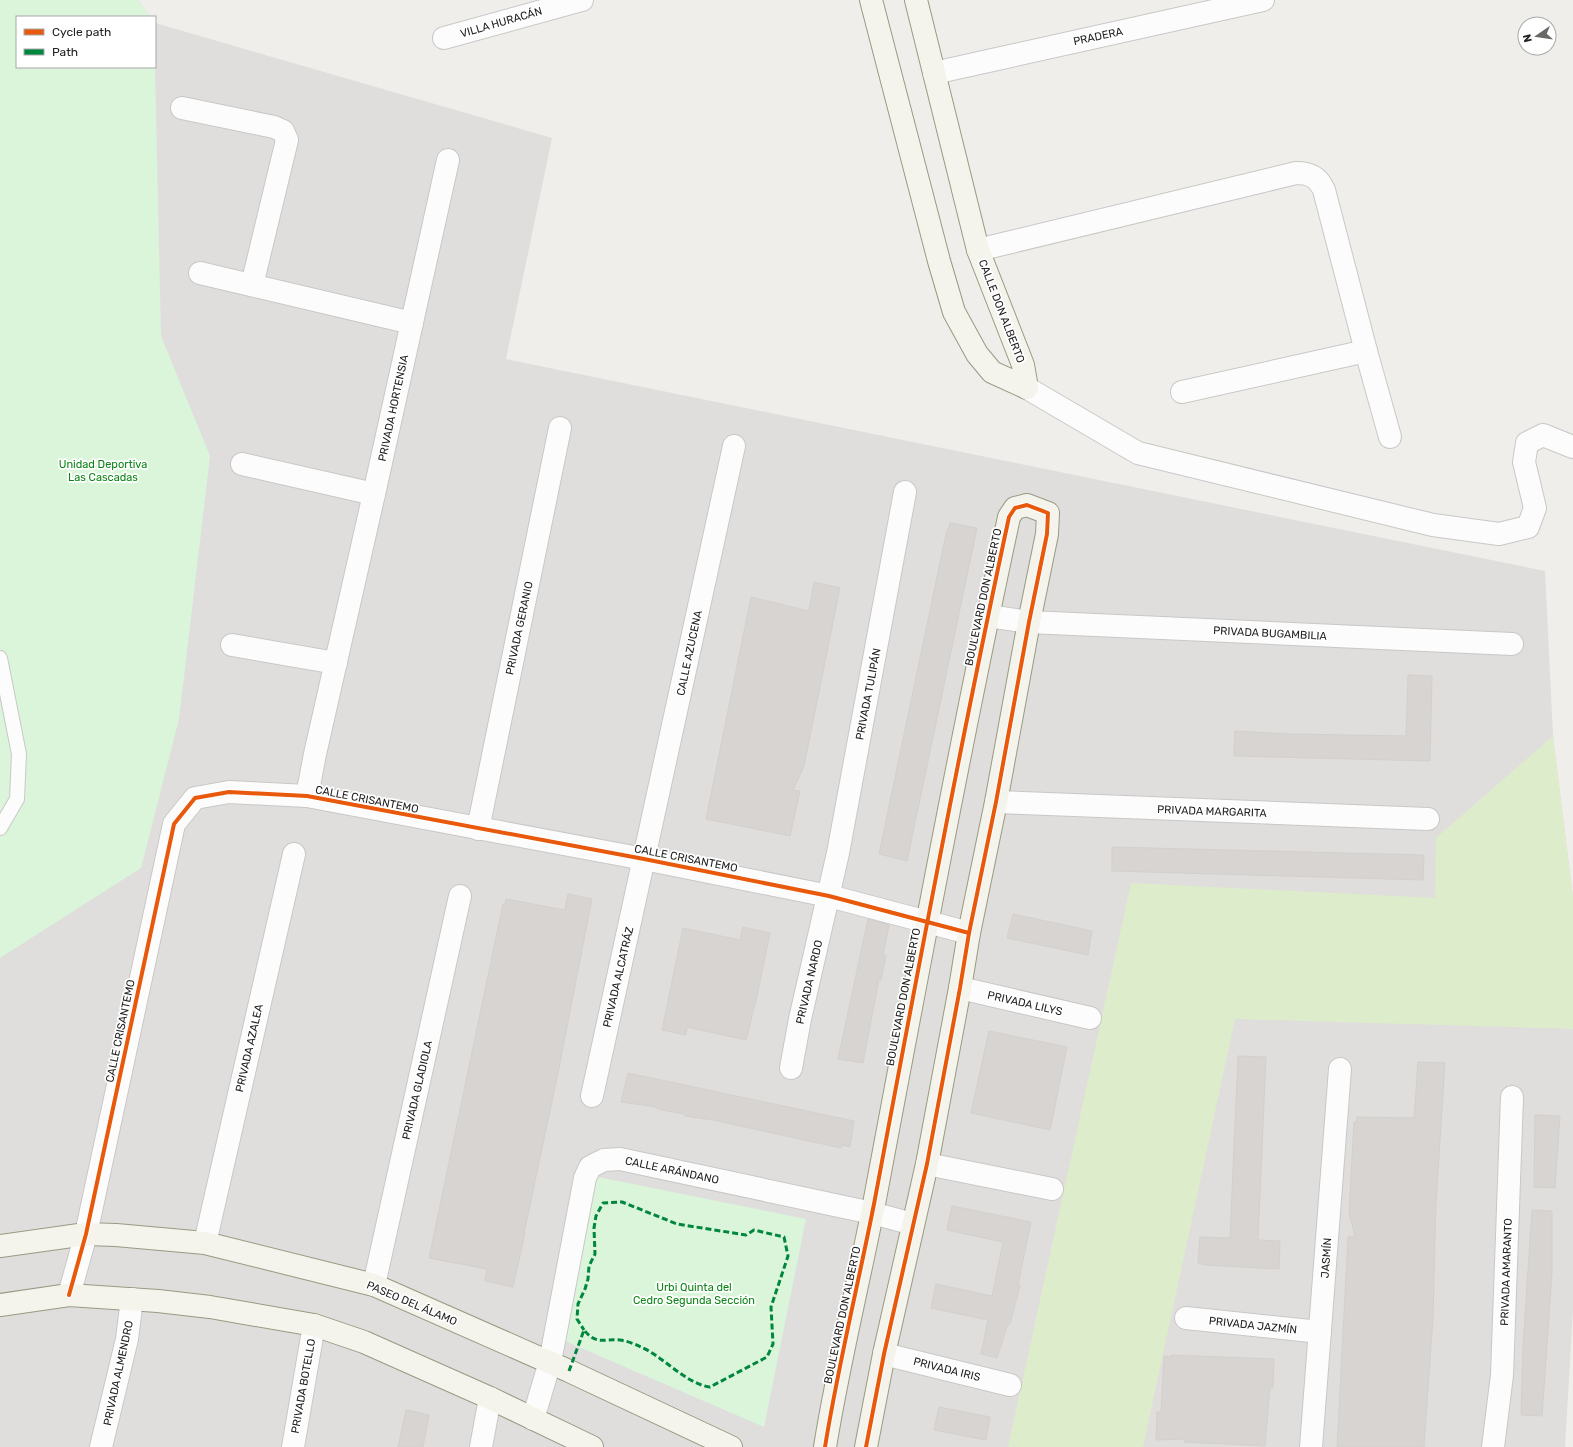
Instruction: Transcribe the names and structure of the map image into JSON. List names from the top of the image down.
{
  "streets": {
    "street": [
      "VILLA HURACÁN",
      "PRADERA",
      "CALLE DON ALBERTO",
      "PRIVADA HORTENSIA",
      "BOULEVARD DON ALBERTO",
      "PRIVADA GERANIO",
      "PRIVADA BUGAMBILIA",
      "CALLE AZUCENA",
      "PRIVADA TULIPÁN",
      "CALLE CRISANTEMO",
      "PRIVADA MARGARITA",
      "PRIVADA ALCATRÁZ",
      "PRIVADA NARDO",
      "PRIVADA LILYS",
      "PRIVADA AZALEA",
      "PRIVADA GLADIOLA",
      "CALLE ARÁNDANO",
      "JASMÍN",
      "PRIVADA AMARANTO",
      "PASEO DEL ÁLAMO",
      "PRIVADA JAZMÍN",
      "PRIVADA IRIS",
      "PRIVADA ALMENDRO",
      "PRIVADA BOTELLO"
    ]
  },
  "crossings": [
    ["PRADERA", "CALLE DON ALBERTO"],
    ["PRIVADA HORTENSIA", "CALLE CRISANTEMO"],
    ["BOULEVARD DON ALBERTO", "PRIVADA BUGAMBILIA"],
    ["BOULEVARD DON ALBERTO", "CALLE CRISANTEMO"],
    ["BOULEVARD DON ALBERTO", "PRIVADA MARGARITA"],
    ["BOULEVARD DON ALBERTO", "PRIVADA LILYS"],
    ["BOULEVARD DON ALBERTO", "CALLE ARÁNDANO"],
    ["BOULEVARD DON ALBERTO", "PRIVADA IRIS"],
    ["PRIVADA GERANIO", "CALLE CRISANTEMO"],
    ["CALLE AZUCENA", "CALLE CRISANTEMO"],
    ["CALLE AZUCENA", "PRIVADA ALCATRÁZ"],
    ["PRIVADA TULIPÁN", "CALLE CRISANTEMO"],
    ["PRIVADA TULIPÁN", "PRIVADA NARDO"],
    ["CALLE CRISANTEMO", "PRIVADA ALCATRÁZ"],
    ["CALLE CRISANTEMO", "PRIVADA NARDO"],
    ["CALLE CRISANTEMO", "PASEO DEL ÁLAMO"],
    ["PRIVADA AZALEA", "PASEO DEL ÁLAMO"],
    ["PRIVADA GLADIOLA", "PASEO DEL ÁLAMO"],
    ["CALLE ARÁNDANO", "PASEO DEL ÁLAMO"],
    ["JASMÍN", "PRIVADA JAZMÍN"]
  ],
  "parks": ["Unidad Deportiva Las Cascadas", "Urbi Quinta del Cedro Segunda Sección"],
  "legend": ["Cycle path", "Path"],
  "north": "left"
}
